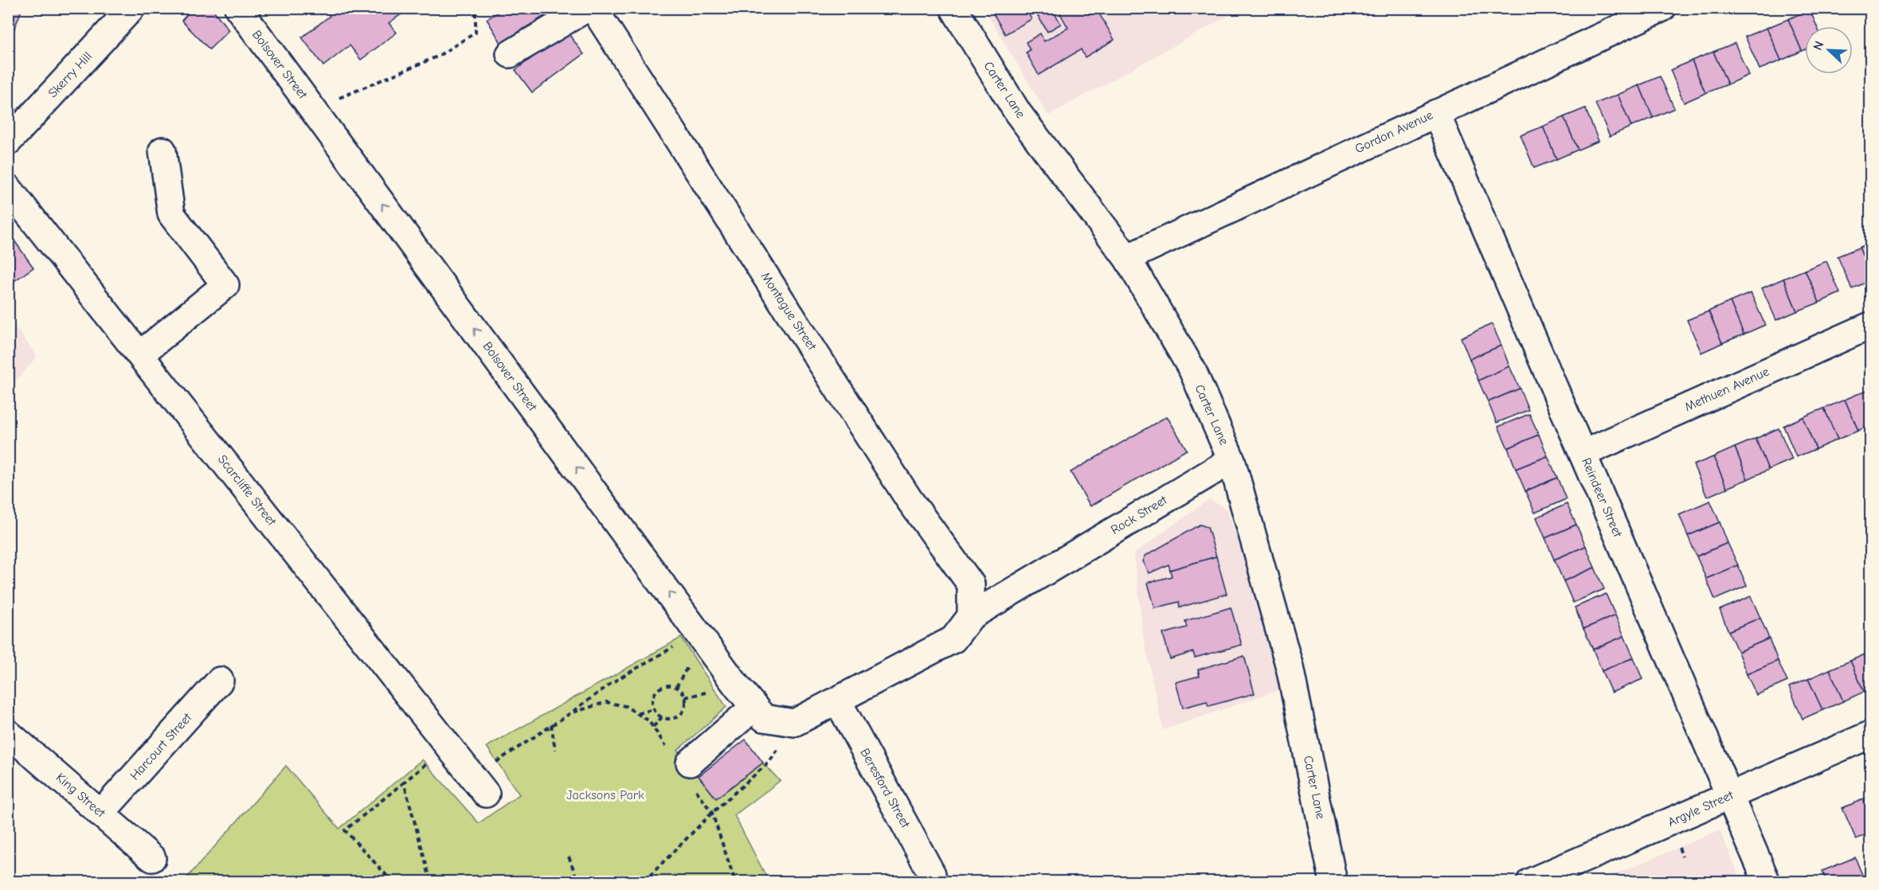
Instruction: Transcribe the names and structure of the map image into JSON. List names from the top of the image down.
{
  "streets": {
    "street": [
      "Bolsover Street",
      "Skerry Hill",
      "Carter Lane",
      "Gordon Avenue",
      "Montague Street",
      "Methuen Avenue",
      "Scarcliffe Street",
      "Reindeer Street",
      "Rock Street",
      "Harcourt Street",
      "Beresford Street",
      "King Street",
      "Argyle Street"
    ]
  },
  "crossings": [
    ["Carter Lane", "Gordon Avenue"],
    ["Carter Lane", "Rock Street"],
    ["Gordon Avenue", "Reindeer Street"],
    ["Montague Street", "Rock Street"],
    ["Methuen Avenue", "Reindeer Street"],
    ["Reindeer Street", "Argyle Street"],
    ["Harcourt Street", "King Street"]
  ],
  "one_way": ["Bolsover Street"],
  "parks": ["Jacksons Park"],
  "north": "top left"
}
